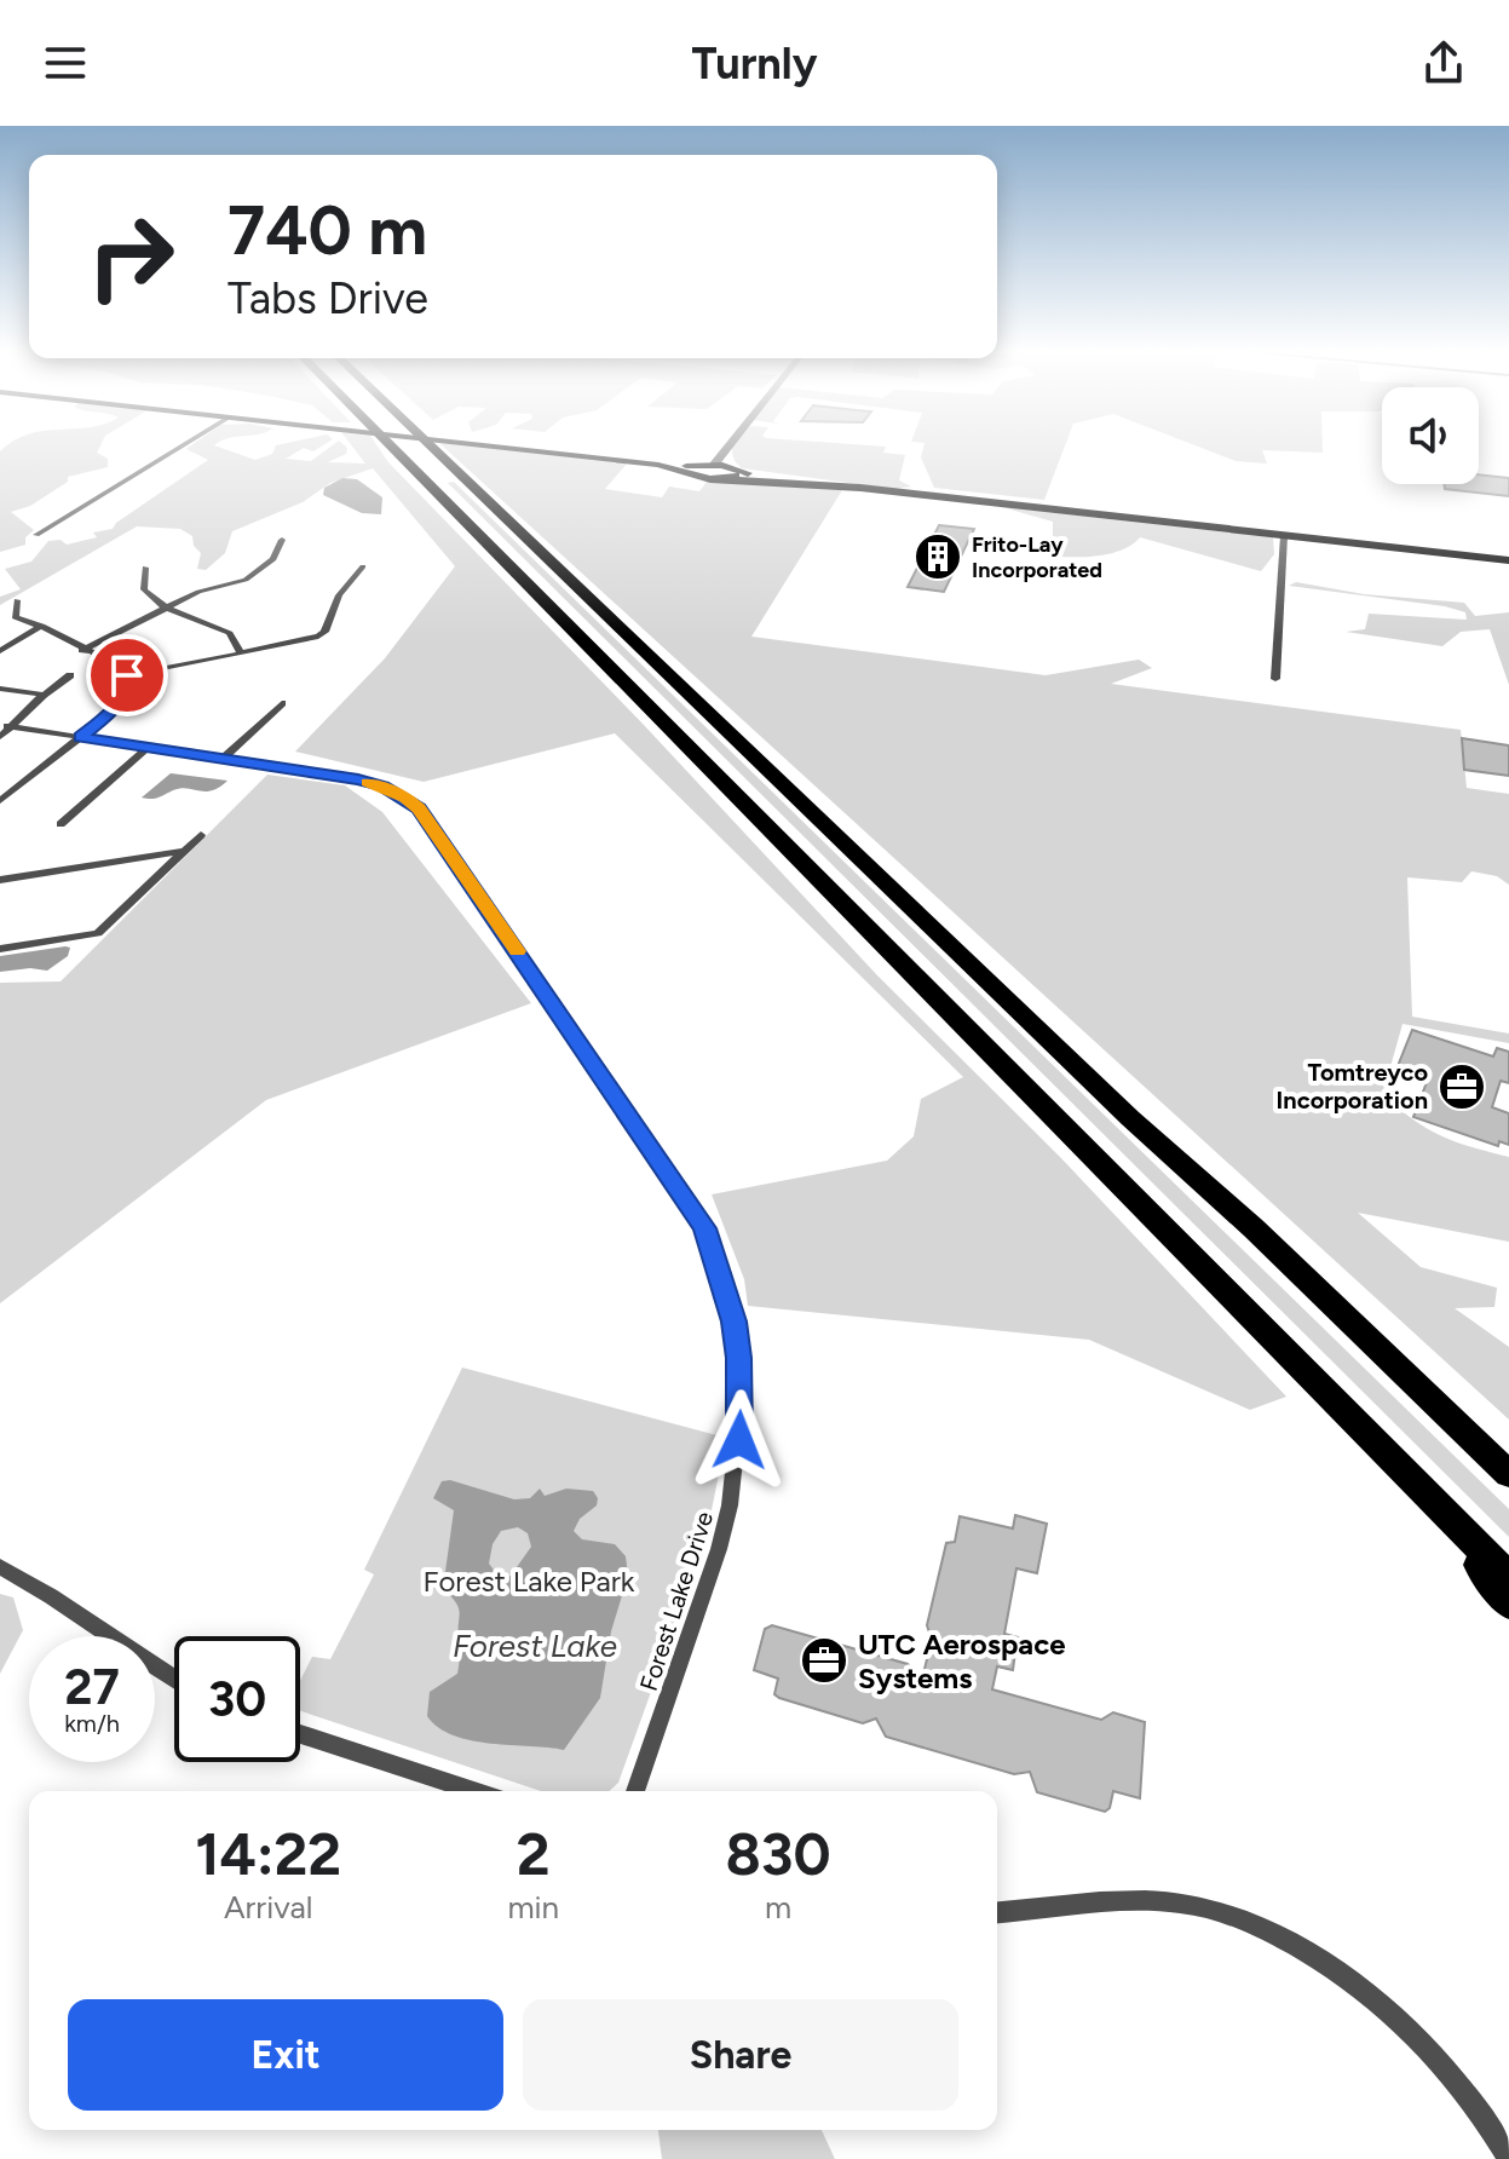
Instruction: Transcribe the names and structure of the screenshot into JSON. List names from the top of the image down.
{
  "streets": {
    "street": ["Forest Lake Drive"]
  },
  "water": ["Forest Lake"],
  "parks": ["Forest Lake Park"],
  "places": {
    "building": ["Frito-Lay Incorporated"],
    "office": ["Tomtreyco Incorporation", "UTC Aerospace Systems"]
  },
  "page": {
    "header": "Turnly",
    "turn": ["740 m", "Tabs Drive"],
    "speed": "27 km/h",
    "limit": "30",
    "eta": [
      "14:22",
      "Arrival",
      "2",
      "min",
      "830",
      "m"
    ],
    "buttons": ["Exit", "Share"]
  }
}
